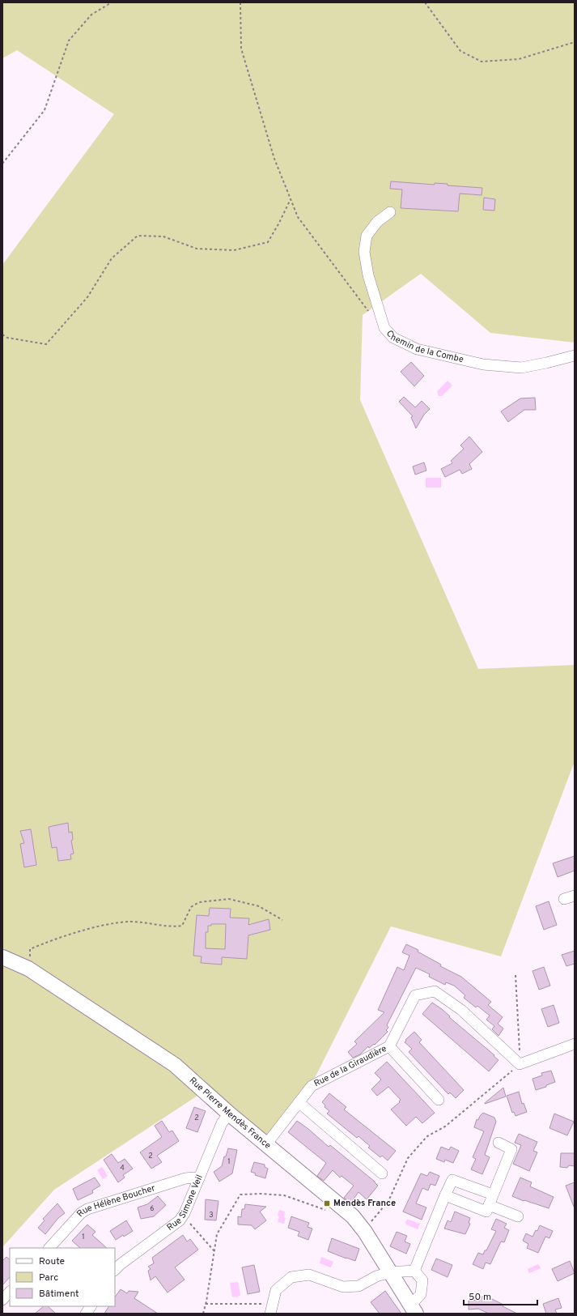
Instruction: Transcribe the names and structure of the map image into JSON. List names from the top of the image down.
{
  "streets": {
    "street": [
      "Chemin de la Combe",
      "Rue de la Giraudière",
      "Rue Pierre Mendès France",
      "Rue Simone Veil",
      "Rue Hélène Boucher"
    ]
  },
  "crossings": [
    ["Rue de la Giraudière", "Rue Pierre Mendès France"],
    ["Rue Pierre Mendès France", "Rue Simone Veil"],
    ["Rue Simone Veil", "Rue Hélène Boucher"]
  ],
  "places": {
    "transit": ["Mendès France"]
  },
  "house_numbers": [
    "2",
    "2",
    "1",
    "4",
    "6",
    "3",
    "1"
  ],
  "legend": ["Route", "Parc", "Bâtiment"],
  "scale_bar": "50 m"
}
